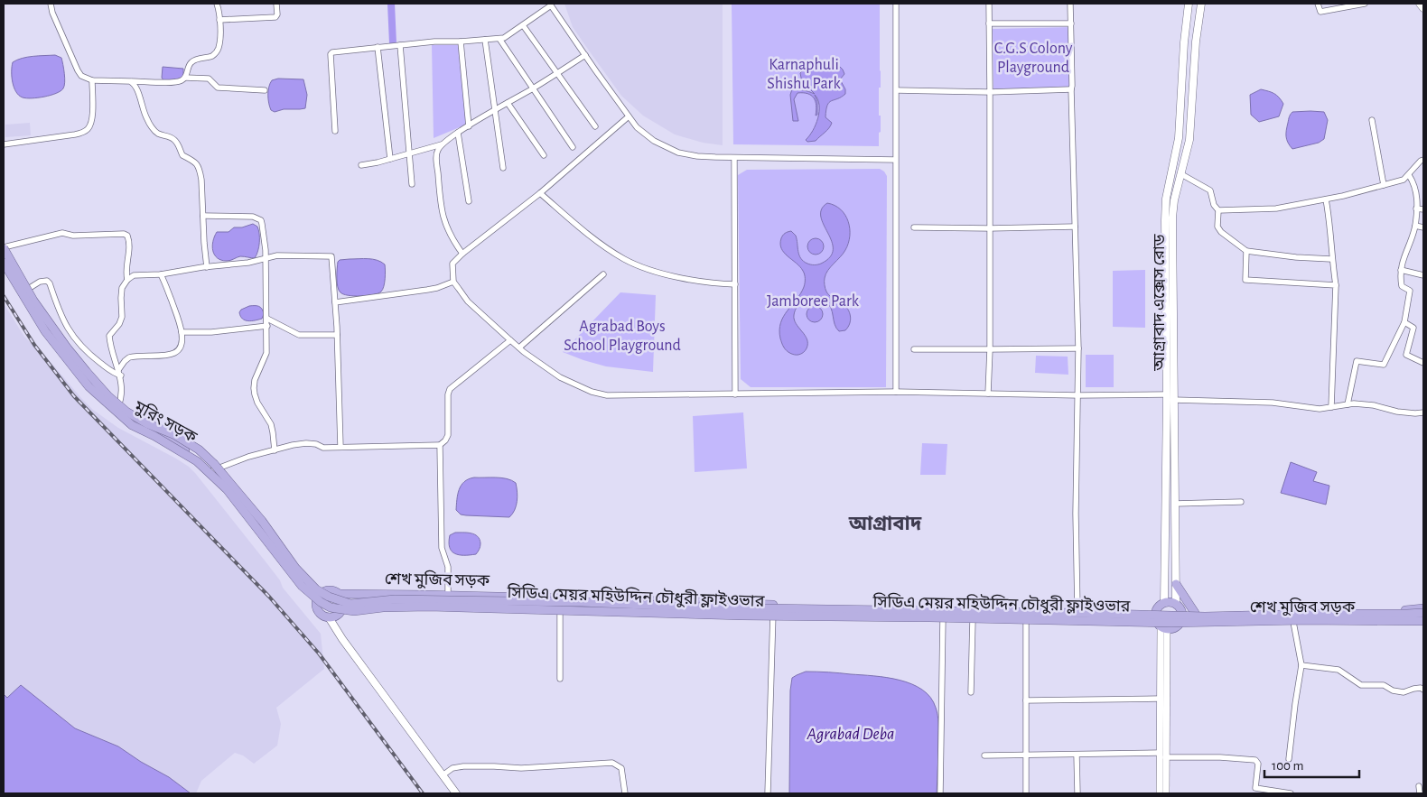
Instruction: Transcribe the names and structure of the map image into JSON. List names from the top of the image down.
{
  "streets": {
    "highway": ["মুরিং সড়ক", "শেখ মুজিব সড়ক", "সিডিএ মেয়র মহিউদ্দিন চৌধুরী ফ্লাইওভার"],
    "main road": ["আগ্রাবাদ এক্সেস রোড"]
  },
  "crossings": [
    ["আগ্রাবাদ এক্সেস রোড", "শেখ মুজিব সড়ক"],
    ["মুরিং সড়ক", "শেখ মুজিব সড়ক"],
    ["শেখ মুজিব সড়ক", "সিডিএ মেয়র মহিউদ্দিন চৌধুরী ফ্লাইওভার"]
  ],
  "districts": ["আগ্রাবাদ"],
  "water": ["Agrabad Deba"],
  "parks": [
    "C.G.S Colony Playground",
    "Karnaphuli Shishu Park",
    "Jamboree Park",
    "Agrabad Boys School Playground"
  ],
  "scale_bar": "100 m"
}
